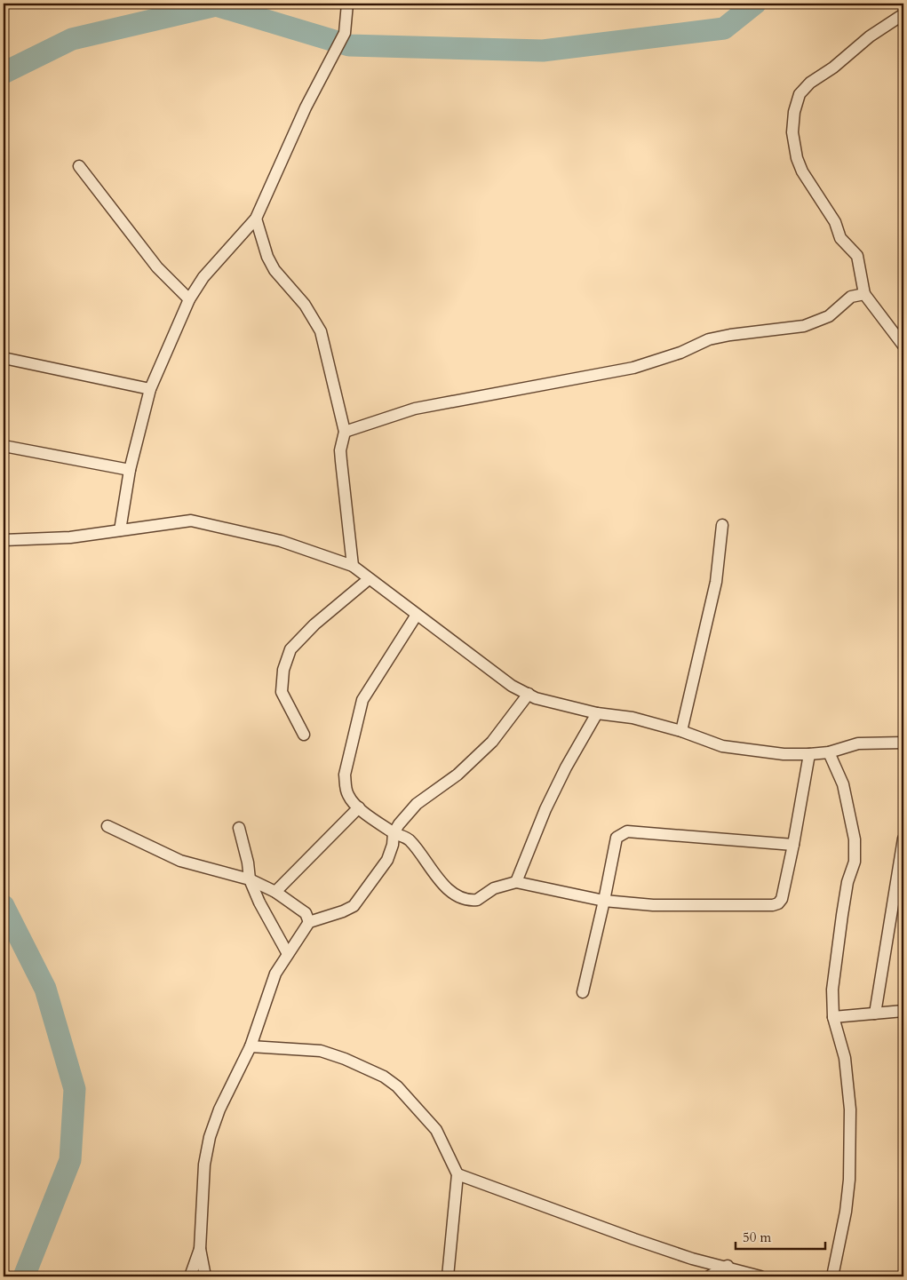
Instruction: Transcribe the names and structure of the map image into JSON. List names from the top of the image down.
{
  "scale_bar": "50 m"
}
